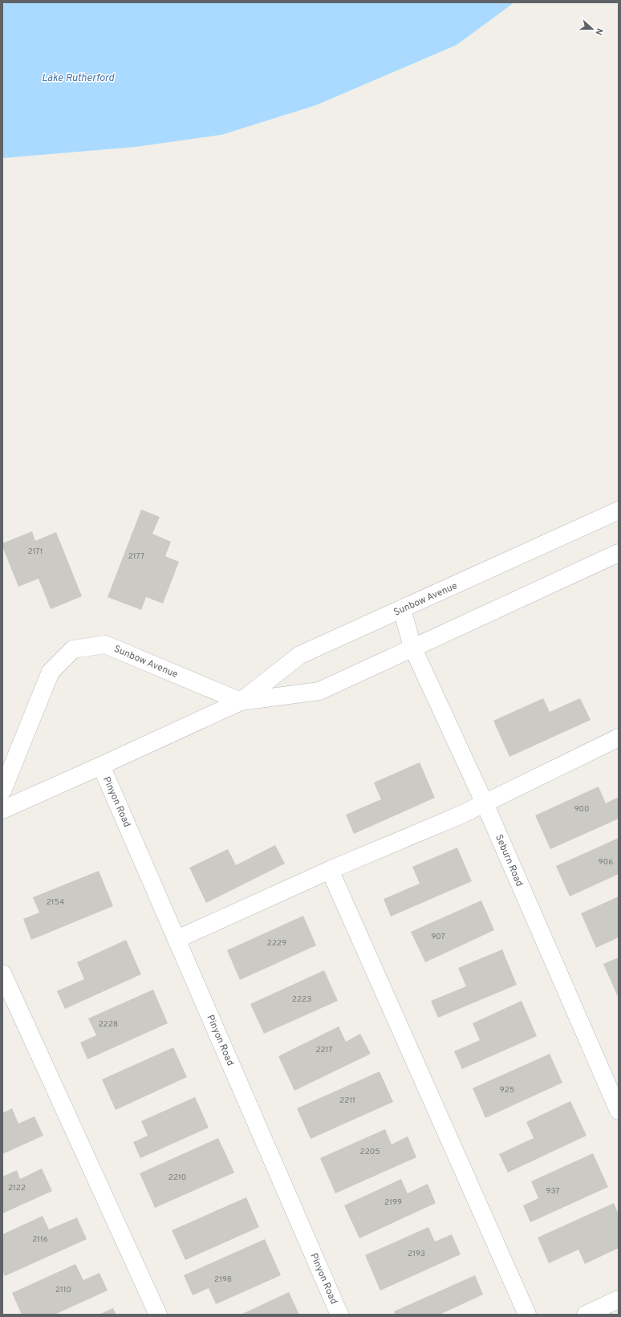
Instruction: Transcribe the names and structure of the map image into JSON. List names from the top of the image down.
{
  "streets": {
    "street": ["Sunbow Avenue", "Pinyon Road", "Seburn Road"]
  },
  "crossings": [
    ["Sunbow Avenue", "Pinyon Road"],
    ["Sunbow Avenue", "Seburn Road"]
  ],
  "water": ["Lake Rutherford"],
  "house_numbers": [
    "2171",
    "2177",
    "900",
    "906",
    "2154",
    "907",
    "2229",
    "2223",
    "2228",
    "2217",
    "925",
    "2211",
    "2205",
    "2210",
    "2122",
    "937",
    "2199",
    "2116",
    "2193",
    "2198",
    "2110"
  ],
  "north": "right"
}
